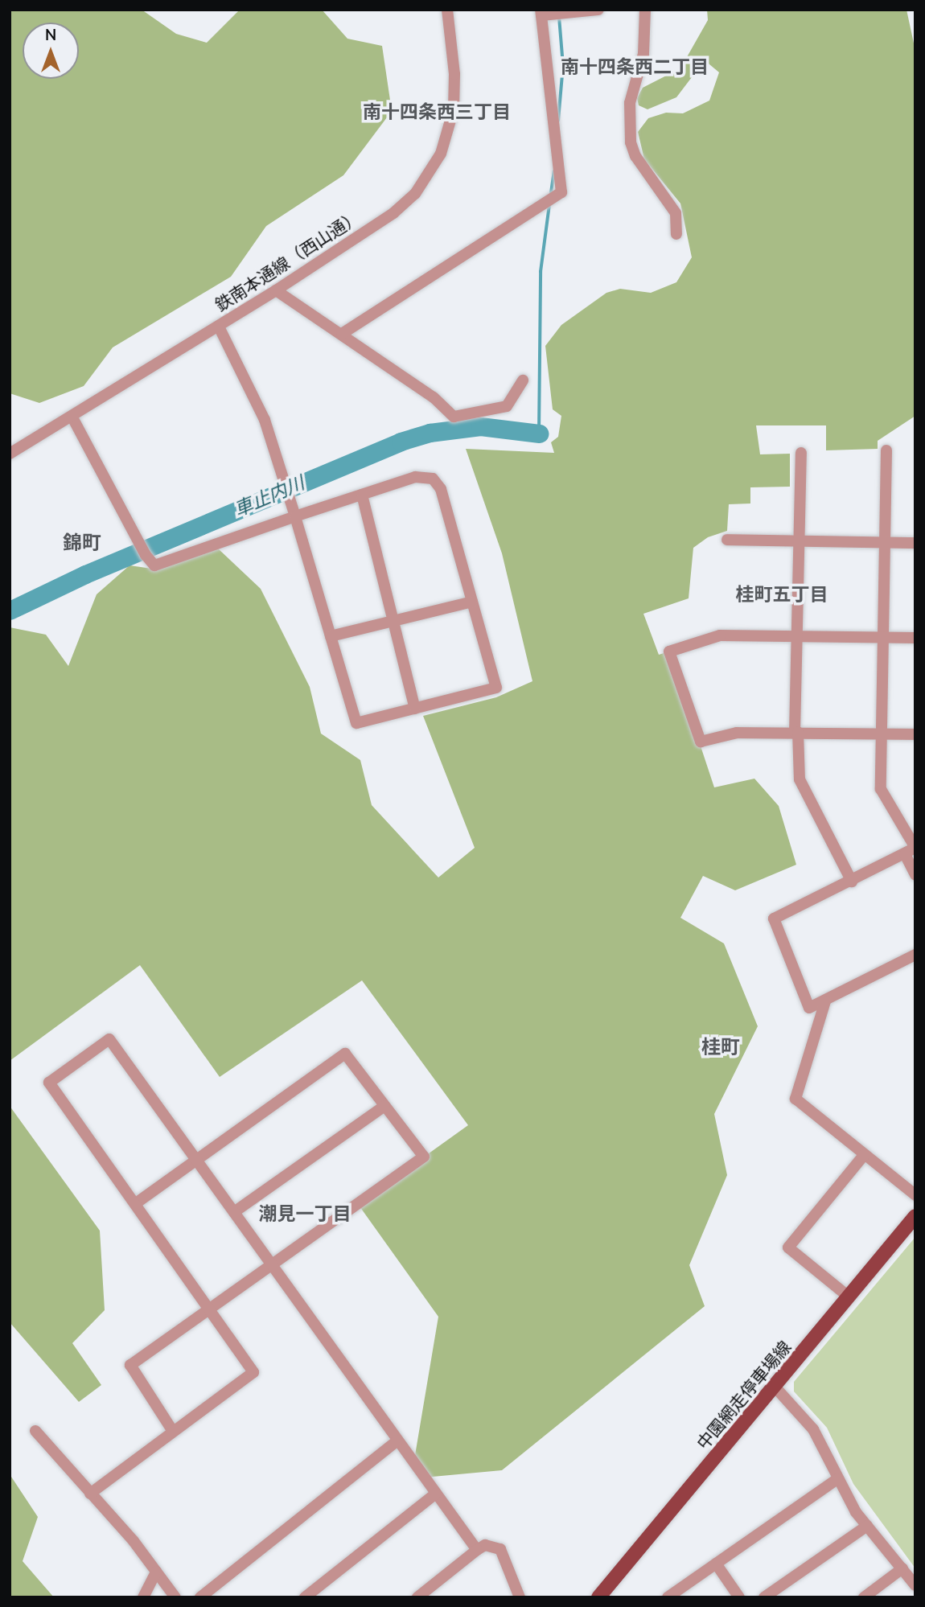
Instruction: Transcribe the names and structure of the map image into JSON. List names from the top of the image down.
{
  "streets": {
    "main road": ["中園網走停車場線"],
    "street": ["鉄南本通線（西山通）"]
  },
  "districts": [
    "南十四条西二丁目",
    "南十四条西三丁目",
    "錦町",
    "桂町五丁目",
    "桂町",
    "潮見一丁目"
  ],
  "water": ["車止内川"],
  "north": "top"
}
